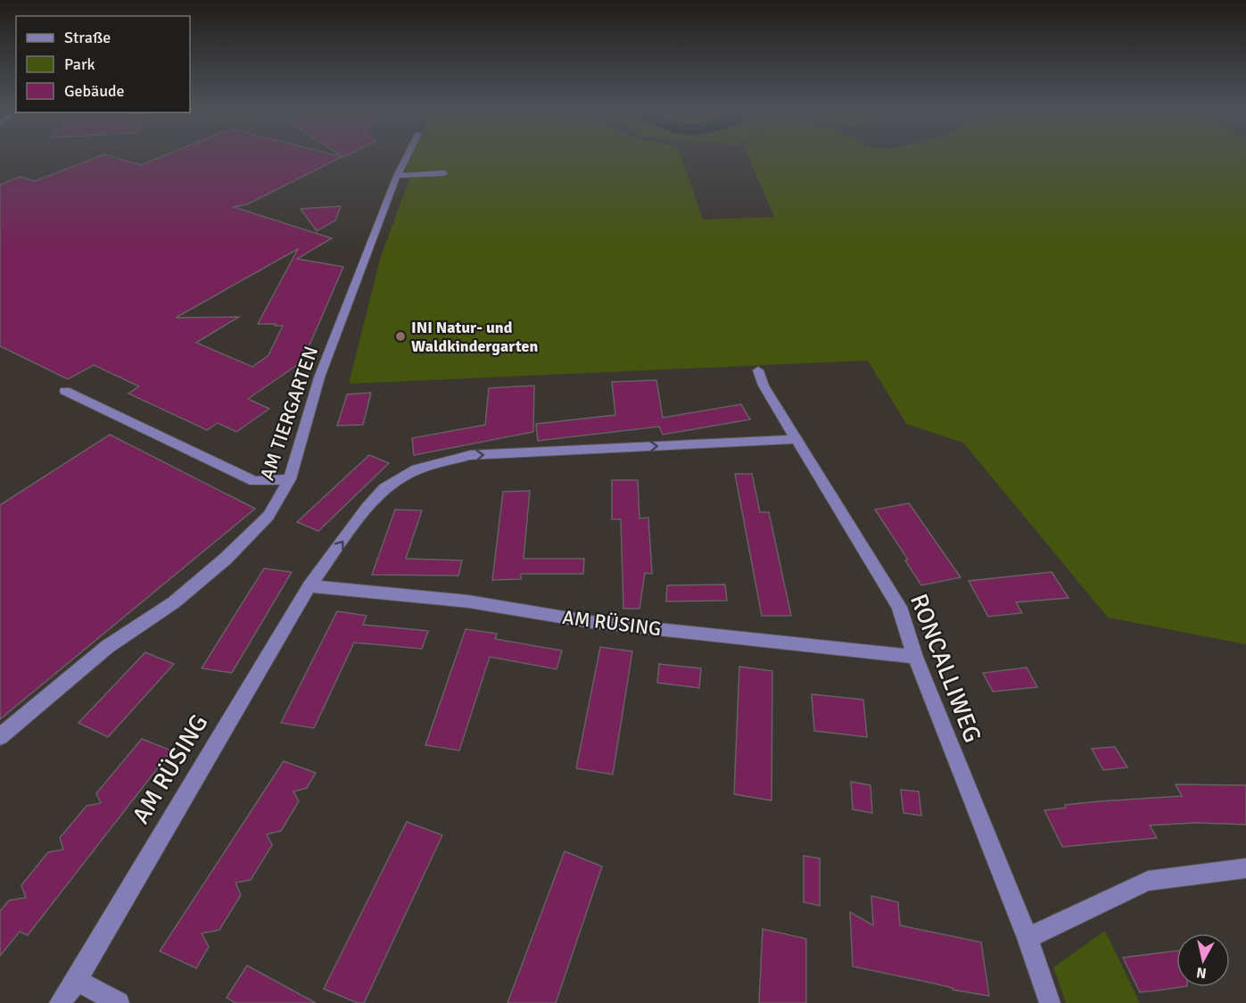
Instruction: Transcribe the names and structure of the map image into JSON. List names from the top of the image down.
{
  "streets": {
    "street": ["AM TIERGARTEN", "AM RÜSING", "RONCALLIWEG"]
  },
  "crossings": [
    ["AM RÜSING", "RONCALLIWEG"]
  ],
  "places": ["INI Natur- und Waldkindergarten"],
  "legend": ["Straße", "Park", "Gebäude"],
  "north": "bottom"
}
